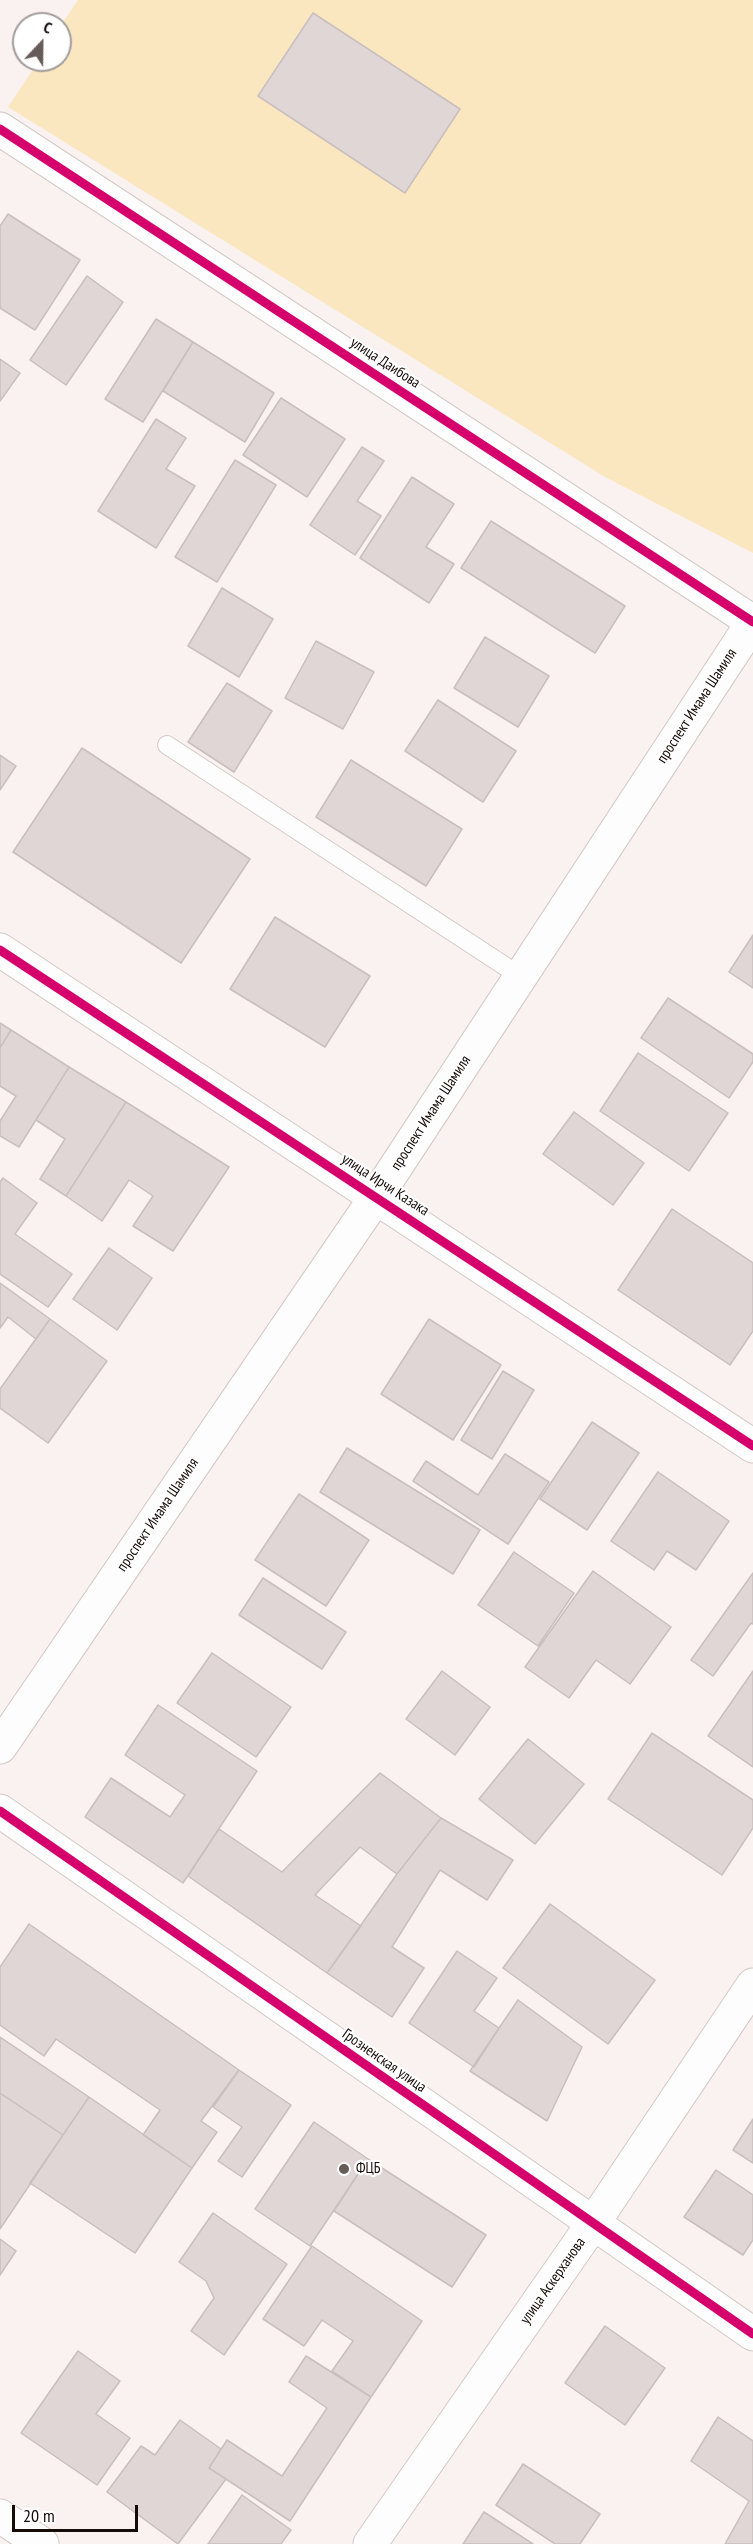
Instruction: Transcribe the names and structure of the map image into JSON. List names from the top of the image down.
{
  "streets": {
    "street": [
      "улица Даибова",
      "проспект Имама Шамиля",
      "улица Ирчи Казака",
      "Грозненская улица",
      "улица Аскерханова"
    ]
  },
  "crossings": [
    ["улица Даибова", "проспект Имама Шамиля"],
    ["проспект Имама Шамиля", "улица Ирчи Казака"],
    ["Грозненская улица", "улица Аскерханова"]
  ],
  "places": ["ФЦБ"],
  "scale_bar": "20 m",
  "north": "top"
}
